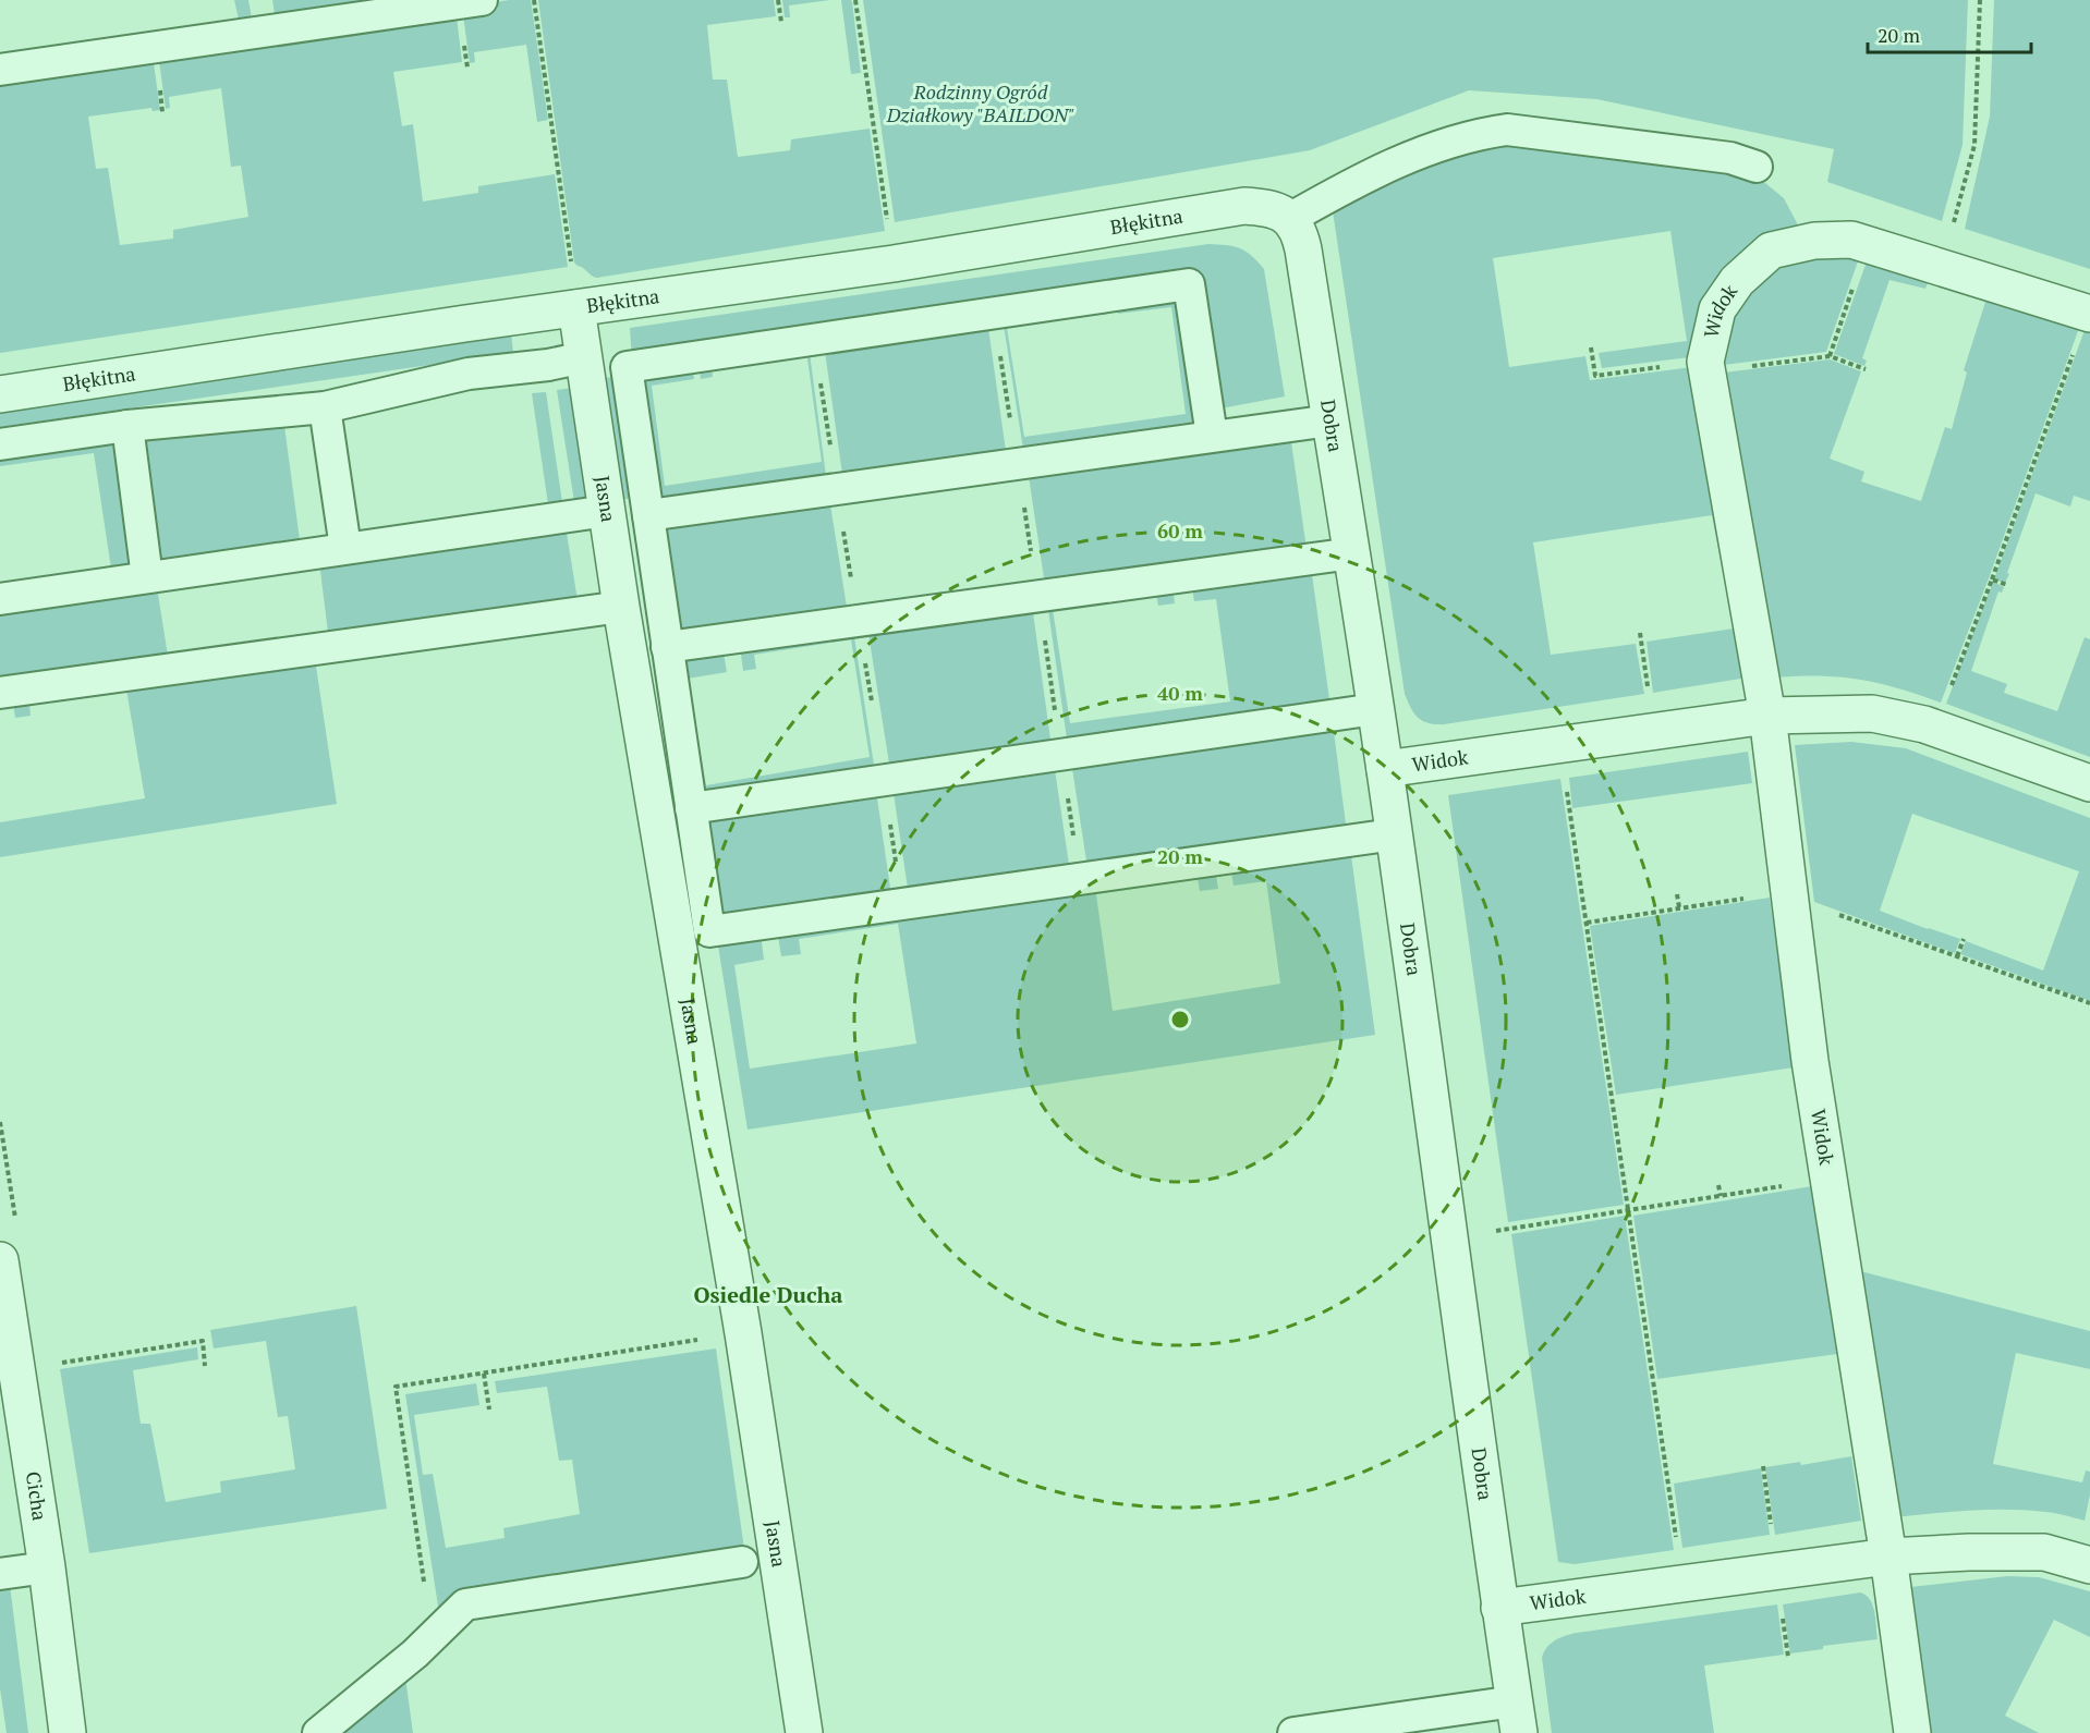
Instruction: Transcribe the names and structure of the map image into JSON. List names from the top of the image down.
{
  "streets": {
    "street": [
      "Błękitna",
      "Widok",
      "Dobra",
      "Jasna",
      "Cicha"
    ]
  },
  "crossings": [
    ["Błękitna", "Dobra"],
    ["Błękitna", "Jasna"],
    ["Widok", "Dobra"]
  ],
  "districts": ["Osiedle Ducha"],
  "parks": ["Rodzinny Ogród Działkowy \"BAILDON\""],
  "scale_bar": "20 m",
  "rings": ["60 m", "40 m", "20 m"]
}
